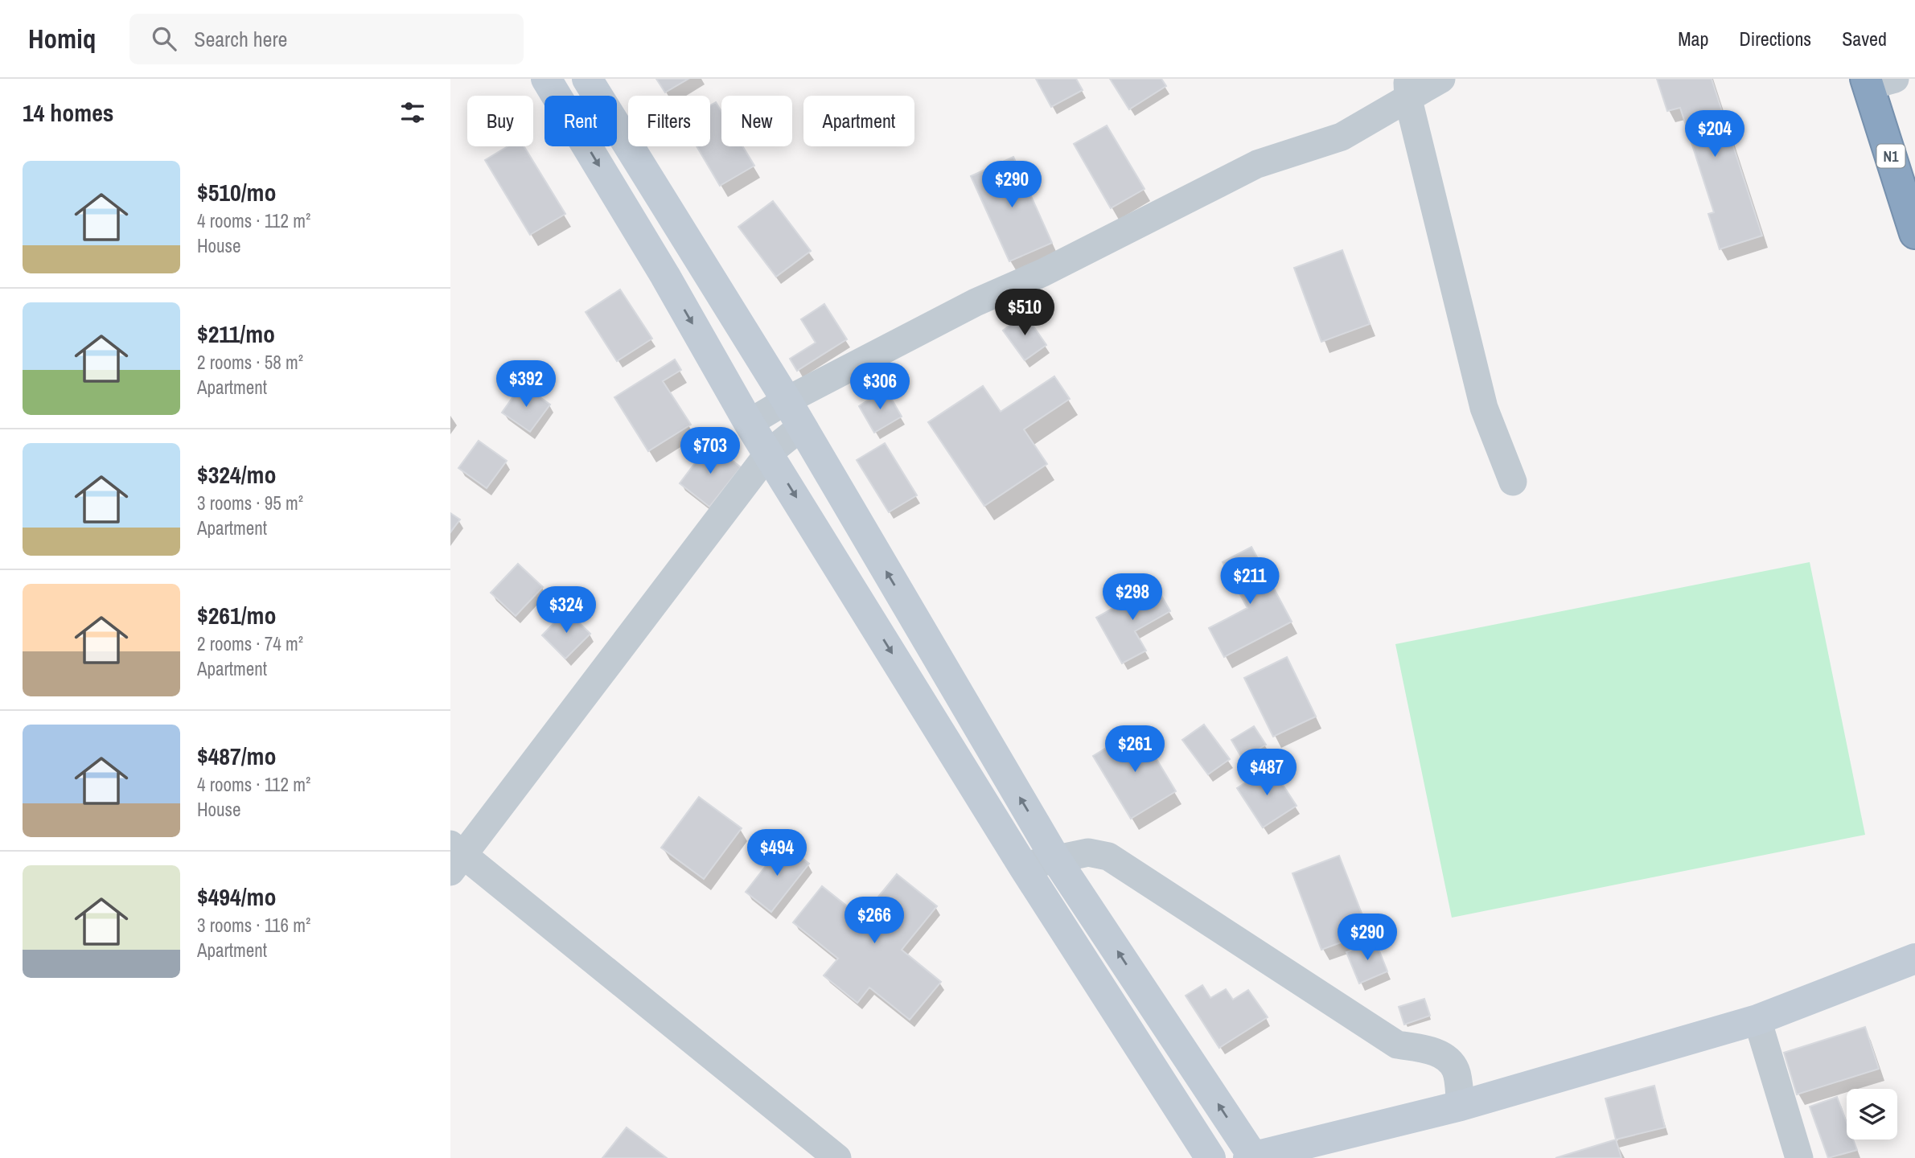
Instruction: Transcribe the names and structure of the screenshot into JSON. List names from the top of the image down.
{
  "streets": {
    "highway": ["N1"]
  },
  "page": {
    "header": "Homiq",
    "search": "Search here",
    "nav": ["Map", "Directions", "Saved"],
    "heading": "14 homes",
    "chip": [
      "Buy",
      "Rent",
      "Filters",
      "New",
      "Apartment"
    ],
    "price": [
      "$204",
      "$290",
      "$510",
      "$392",
      "$306",
      "$703",
      "$211",
      "$298",
      "$324",
      "$261",
      "$487",
      "$494",
      "$266",
      "$290"
    ],
    "list": [
      {
        "name": "$510/mo",
        "note": "4 rooms · 112 m² · House"
      },
      {
        "name": "$211/mo",
        "note": "2 rooms · 58 m² · Apartment"
      },
      {
        "name": "$324/mo",
        "note": "3 rooms · 95 m² · Apartment"
      },
      {
        "name": "$261/mo",
        "note": "2 rooms · 74 m² · Apartment"
      },
      {
        "name": "$487/mo",
        "note": "4 rooms · 112 m² · House"
      },
      {
        "name": "$494/mo",
        "note": "3 rooms · 116 m² · Apartment"
      }
    ]
  }
}
